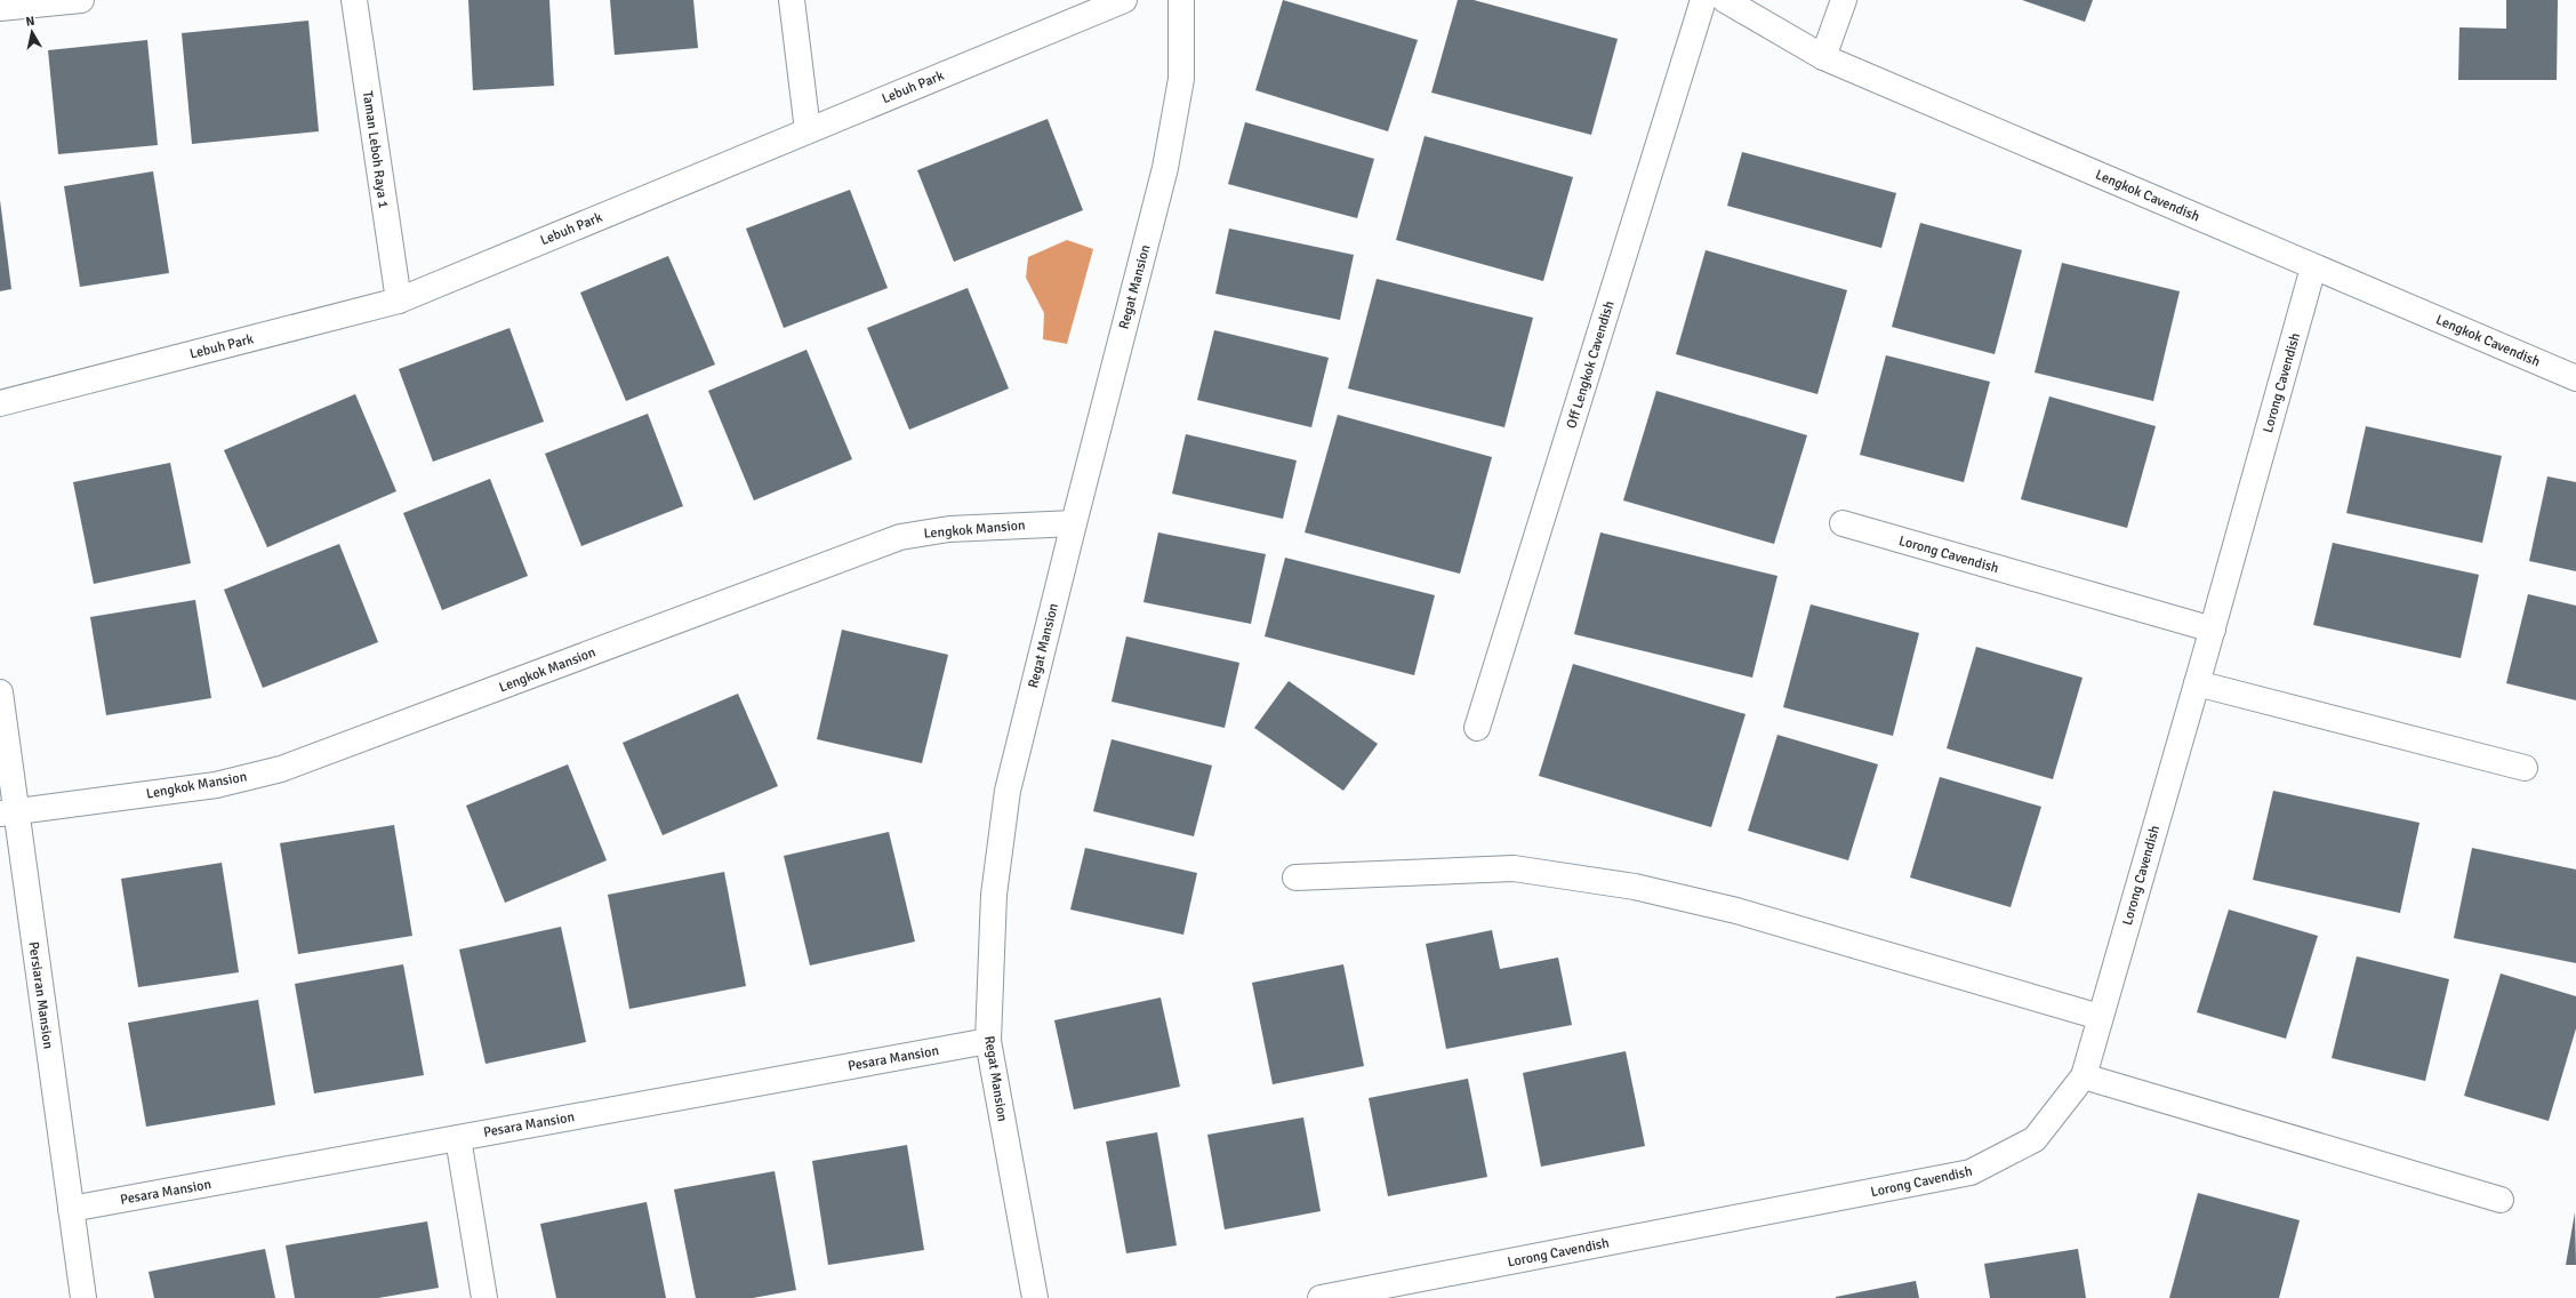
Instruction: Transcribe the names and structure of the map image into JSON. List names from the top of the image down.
{
  "streets": {
    "street": [
      "Lebuh Park",
      "Taman Leboh Raya 1",
      "Lengkok Cavendish",
      "Regat Mansion",
      "Off Lengkok Cavendish",
      "Lorong Cavendish",
      "Lengkok Mansion",
      "Persiaran Mansion",
      "Pesara Mansion"
    ]
  },
  "crossings": [
    ["Lebuh Park", "Taman Leboh Raya 1"],
    ["Lengkok Cavendish", "Lorong Cavendish"],
    ["Regat Mansion", "Lengkok Mansion"],
    ["Regat Mansion", "Pesara Mansion"],
    ["Lengkok Mansion", "Persiaran Mansion"],
    ["Persiaran Mansion", "Pesara Mansion"]
  ],
  "north": "top"
}
